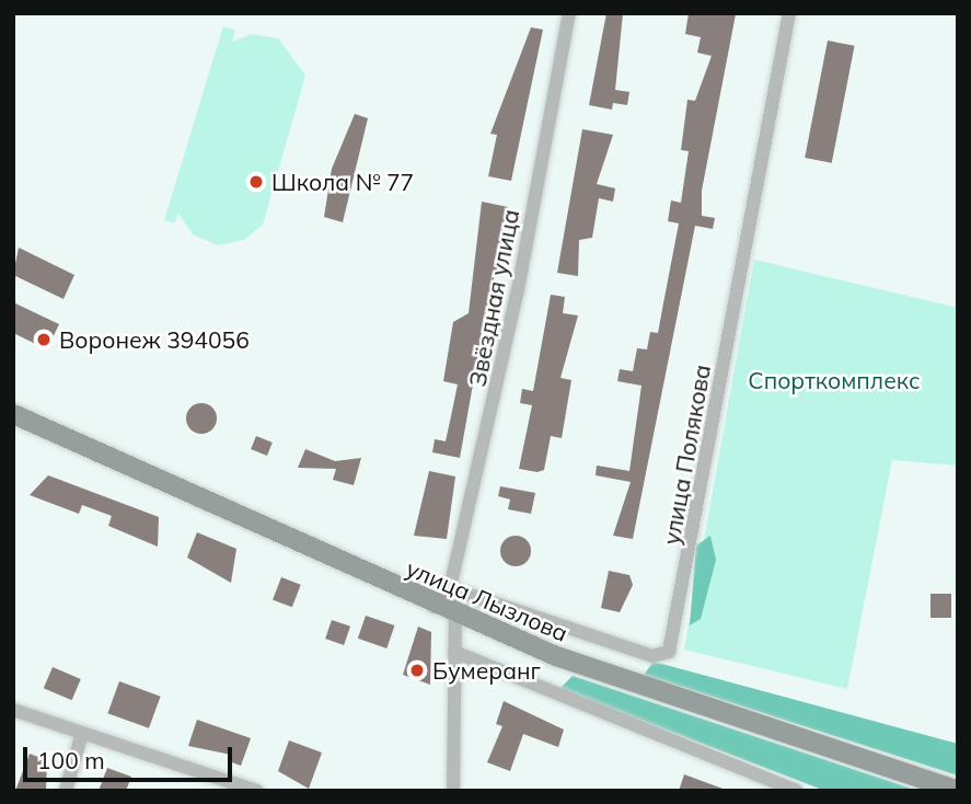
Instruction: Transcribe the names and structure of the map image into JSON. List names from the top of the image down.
{
  "streets": {
    "main road": ["улица Лызлова"],
    "street": ["Звёздная улица", "улица Полякова"]
  },
  "crossings": [
    ["Звёздная улица", "улица Полякова"]
  ],
  "parks": ["Спорткомплекс"],
  "places": ["Школа № 77", "Воронеж 394056", "Бумеранг"],
  "scale_bar": "100 m"
}
